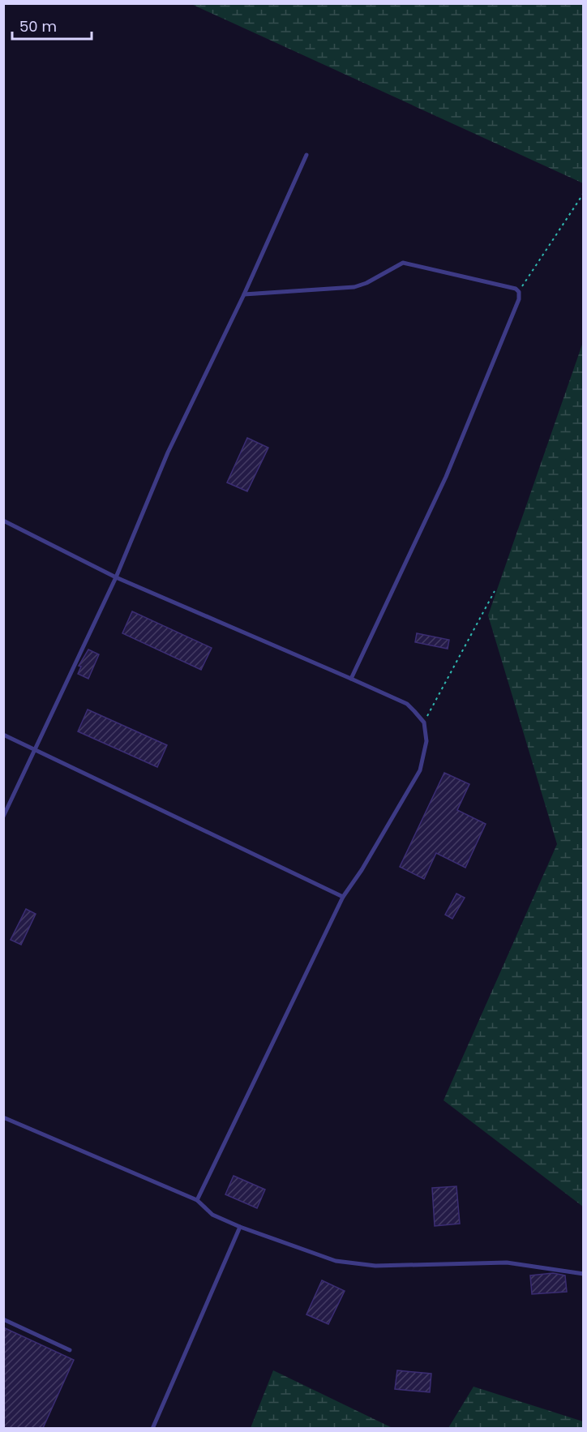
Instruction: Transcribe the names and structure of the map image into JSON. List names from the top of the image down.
{
  "scale_bar": "50 m"
}
